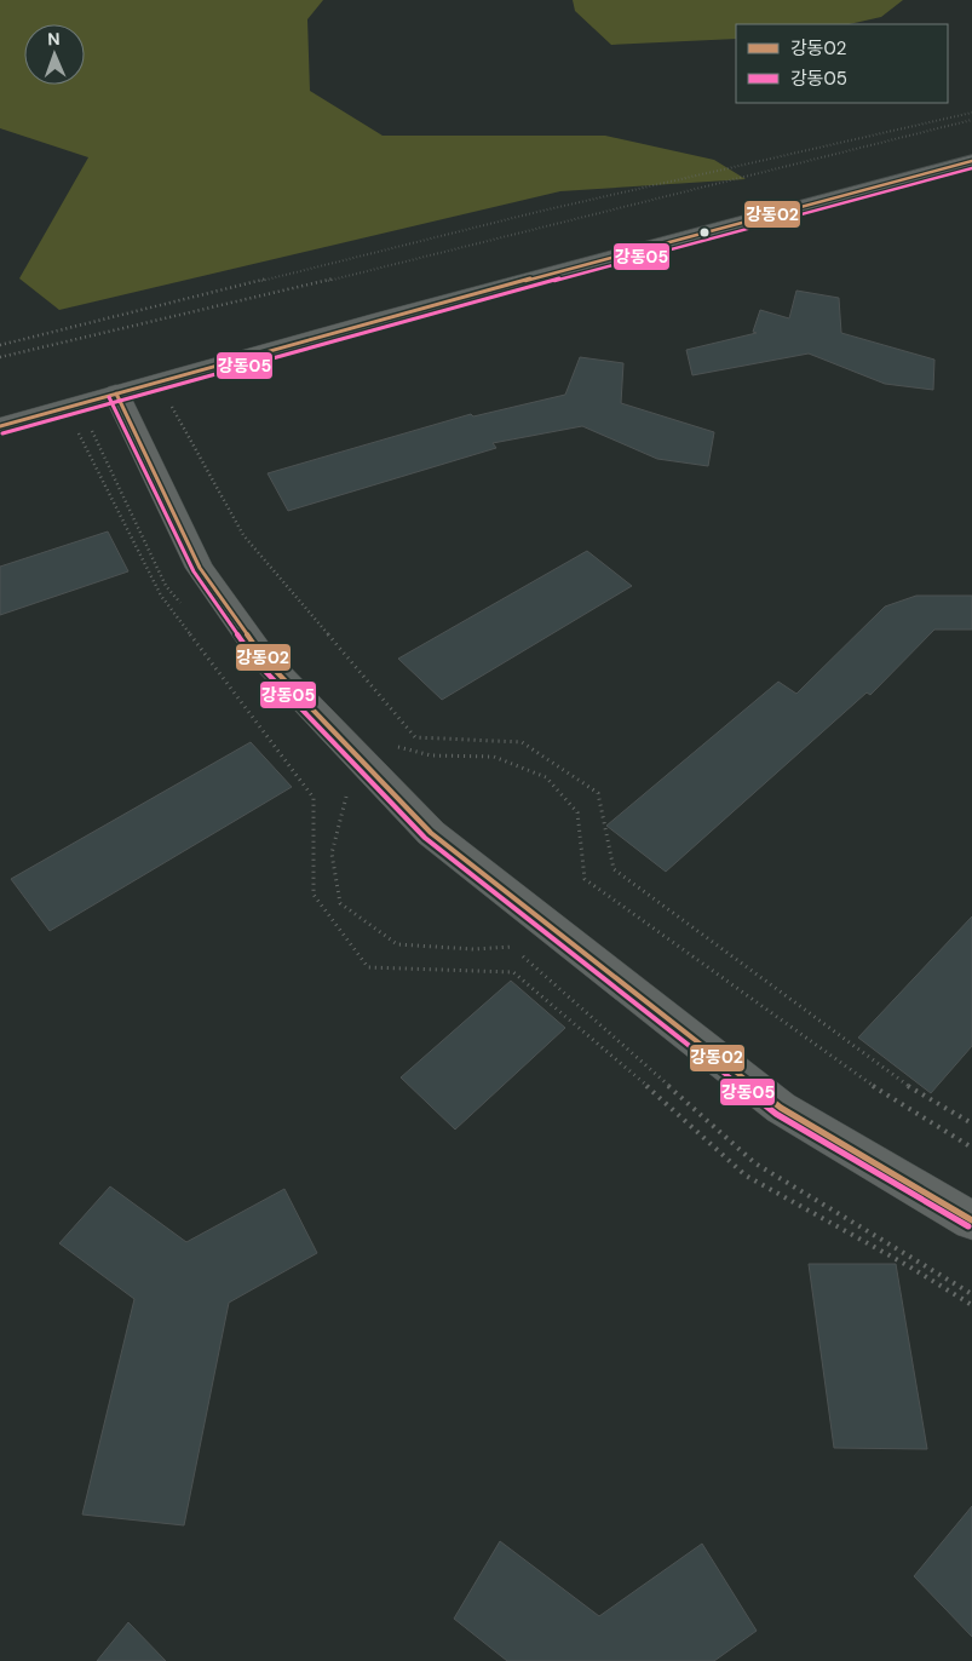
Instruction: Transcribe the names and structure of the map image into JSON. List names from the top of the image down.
{
  "lines": ["transit line 강동02", "transit line 강동05"],
  "legend": ["강동02", "강동05"],
  "north": "top"
}
